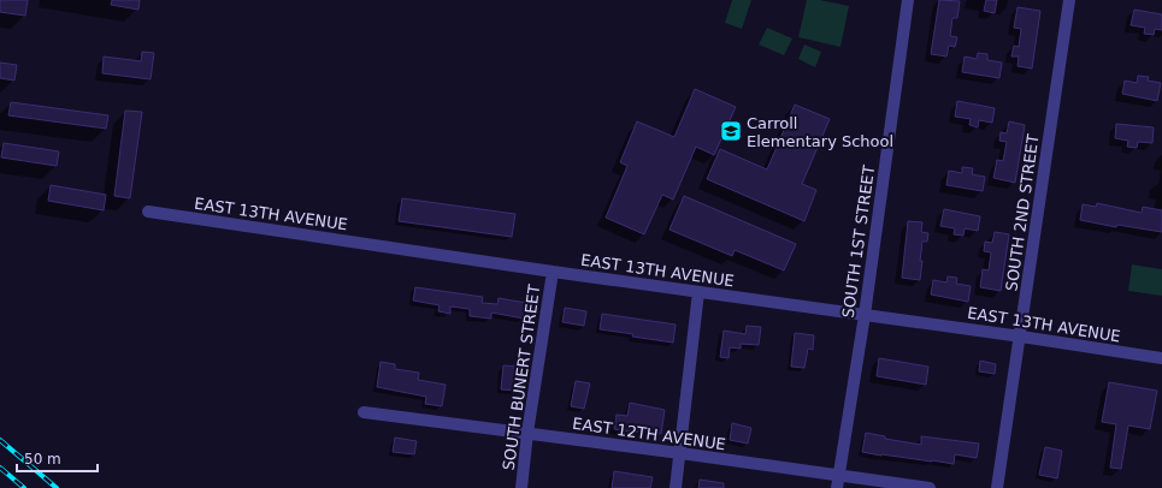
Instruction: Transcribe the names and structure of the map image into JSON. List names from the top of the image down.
{
  "streets": {
    "street": [
      "SOUTH 2ND STREET",
      "EAST 13TH AVENUE",
      "SOUTH 1ST STREET",
      "SOUTH BUNERT STREET",
      "EAST 12TH AVENUE"
    ]
  },
  "crossings": [
    ["SOUTH 2ND STREET", "EAST 13TH AVENUE"],
    ["EAST 13TH AVENUE", "SOUTH 1ST STREET"],
    ["EAST 13TH AVENUE", "SOUTH BUNERT STREET"],
    ["SOUTH 1ST STREET", "EAST 12TH AVENUE"],
    ["SOUTH BUNERT STREET", "EAST 12TH AVENUE"]
  ],
  "places": {
    "school or university": ["Carroll Elementary School"]
  },
  "scale_bar": "50 m"
}
